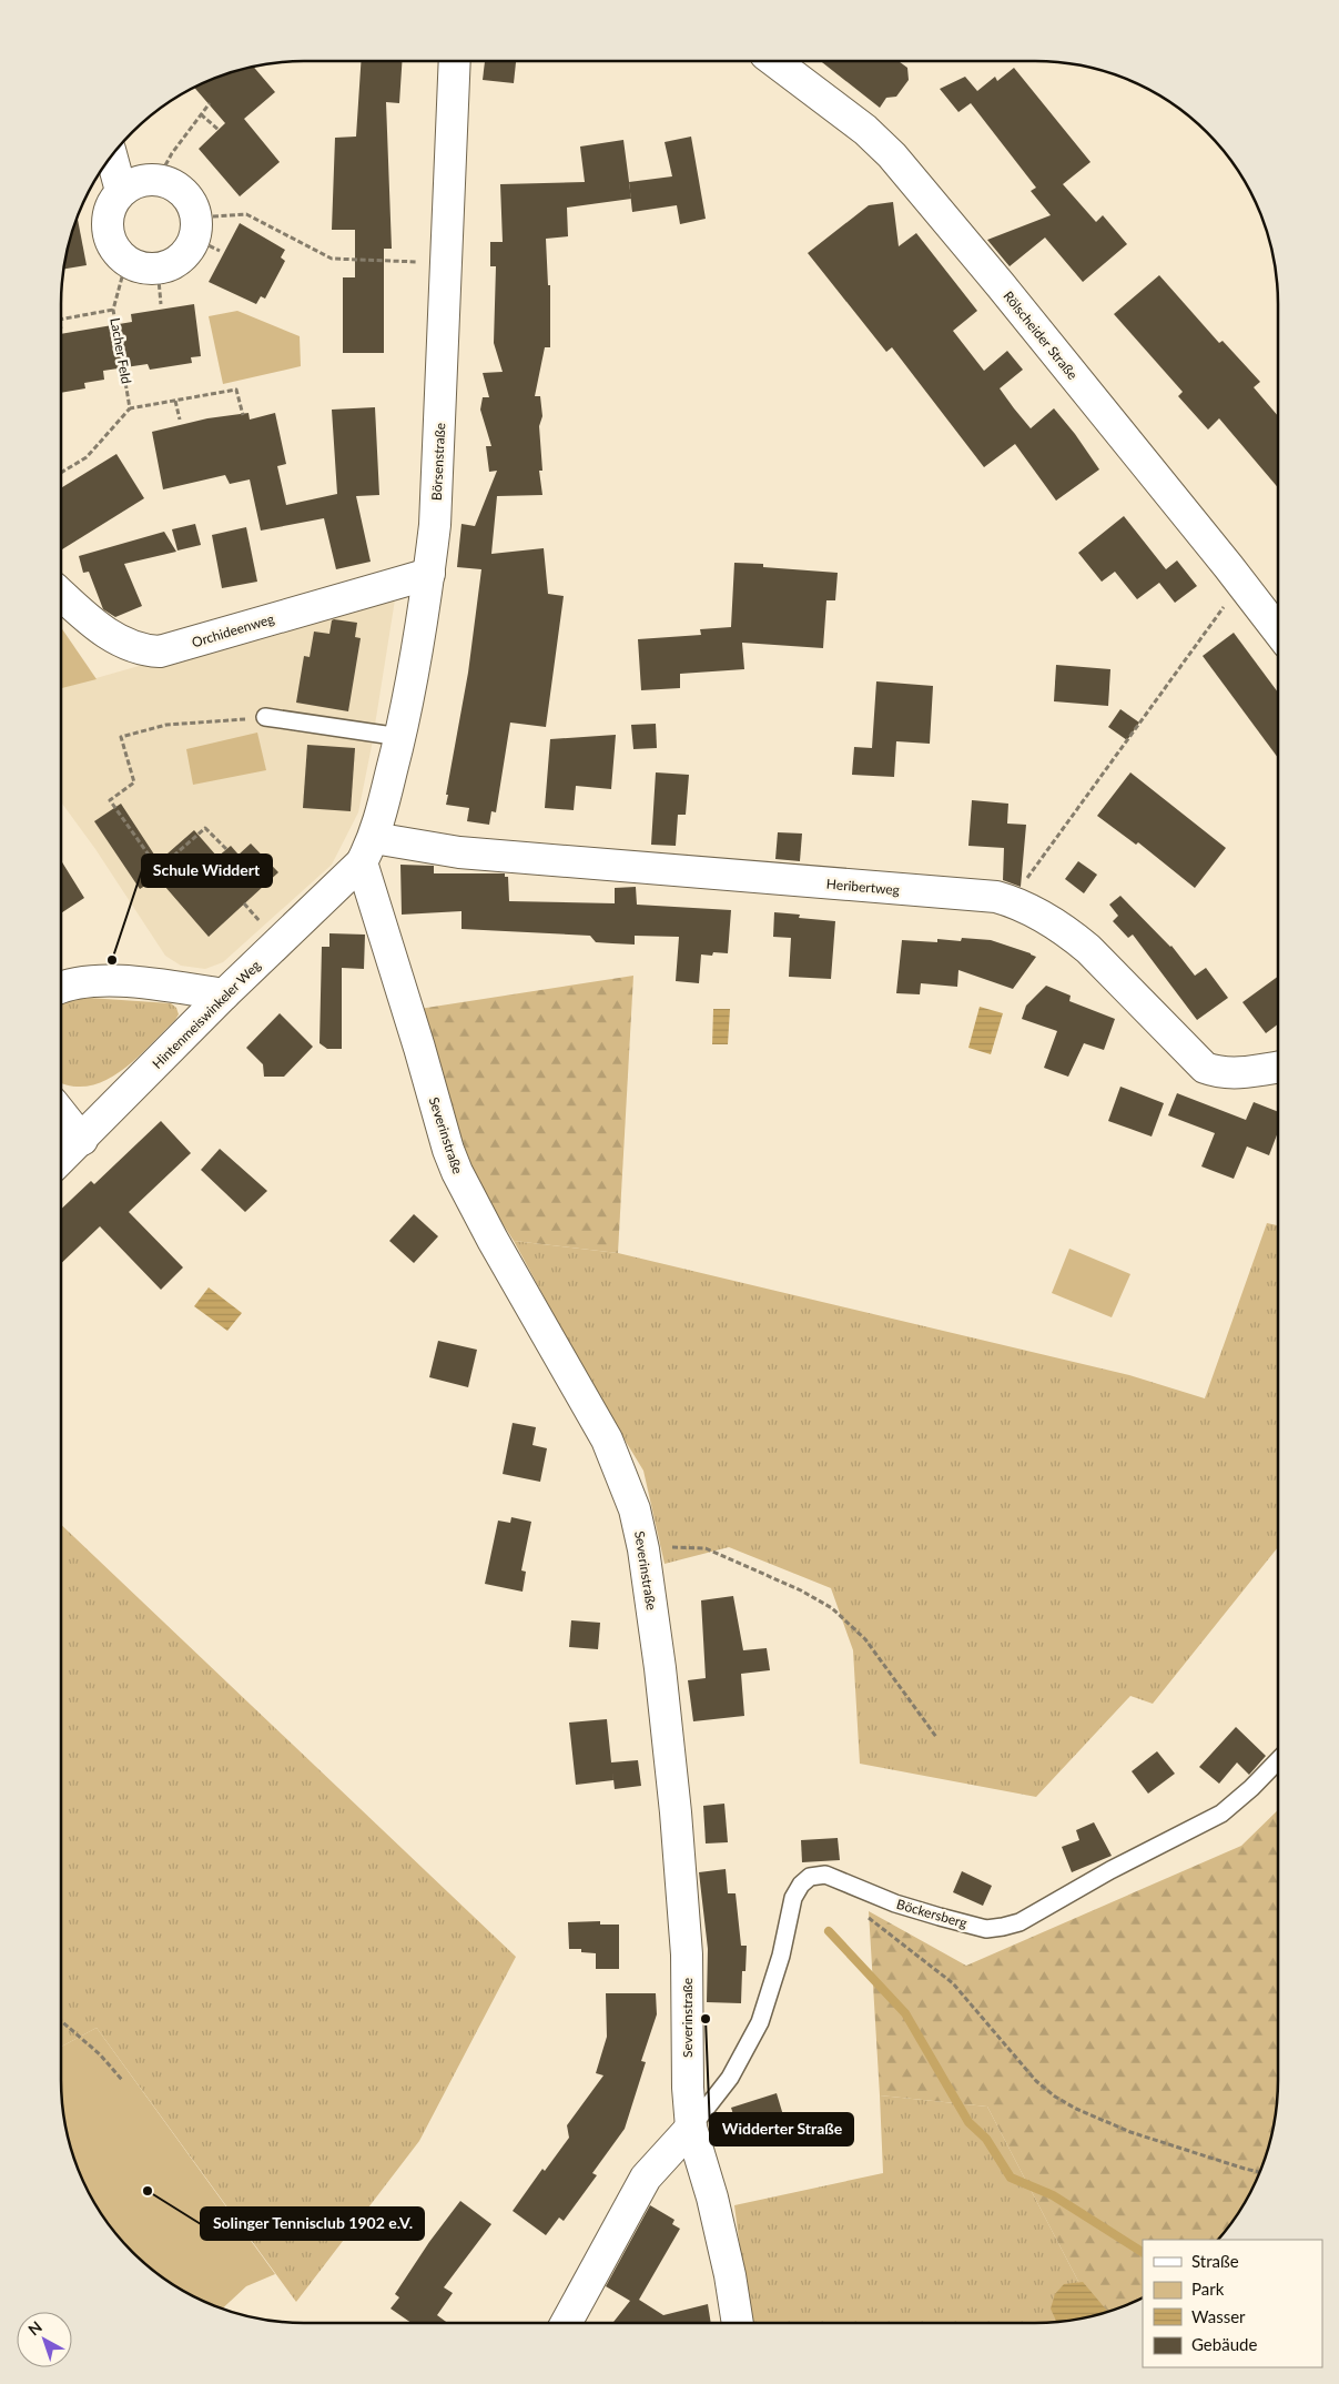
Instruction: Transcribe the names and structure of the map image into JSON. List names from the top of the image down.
{
  "streets": {
    "street": [
      "Rölscheider Straße",
      "Börsenstraße",
      "Orchideenweg",
      "Heribertweg",
      "Hintenmeiswinkeler Weg",
      "Severinstraße"
    ],
    "lane": ["Böckersberg"],
    "path": ["Lacher Feld"]
  },
  "crossings": [
    ["Börsenstraße", "Orchideenweg"],
    ["Börsenstraße", "Heribertweg"],
    ["Börsenstraße", "Hintenmeiswinkeler Weg"],
    ["Börsenstraße", "Severinstraße"],
    ["Heribertweg", "Hintenmeiswinkeler Weg"],
    ["Heribertweg", "Severinstraße"],
    ["Hintenmeiswinkeler Weg", "Severinstraße"],
    ["Severinstraße", "Böckersberg"]
  ],
  "places": ["Schule Widdert", "Widderter Straße", "Solinger Tennisclub 1902 e.V."],
  "legend": [
    "Straße",
    "Park",
    "Wasser",
    "Gebäude"
  ],
  "north": "top left"
}
